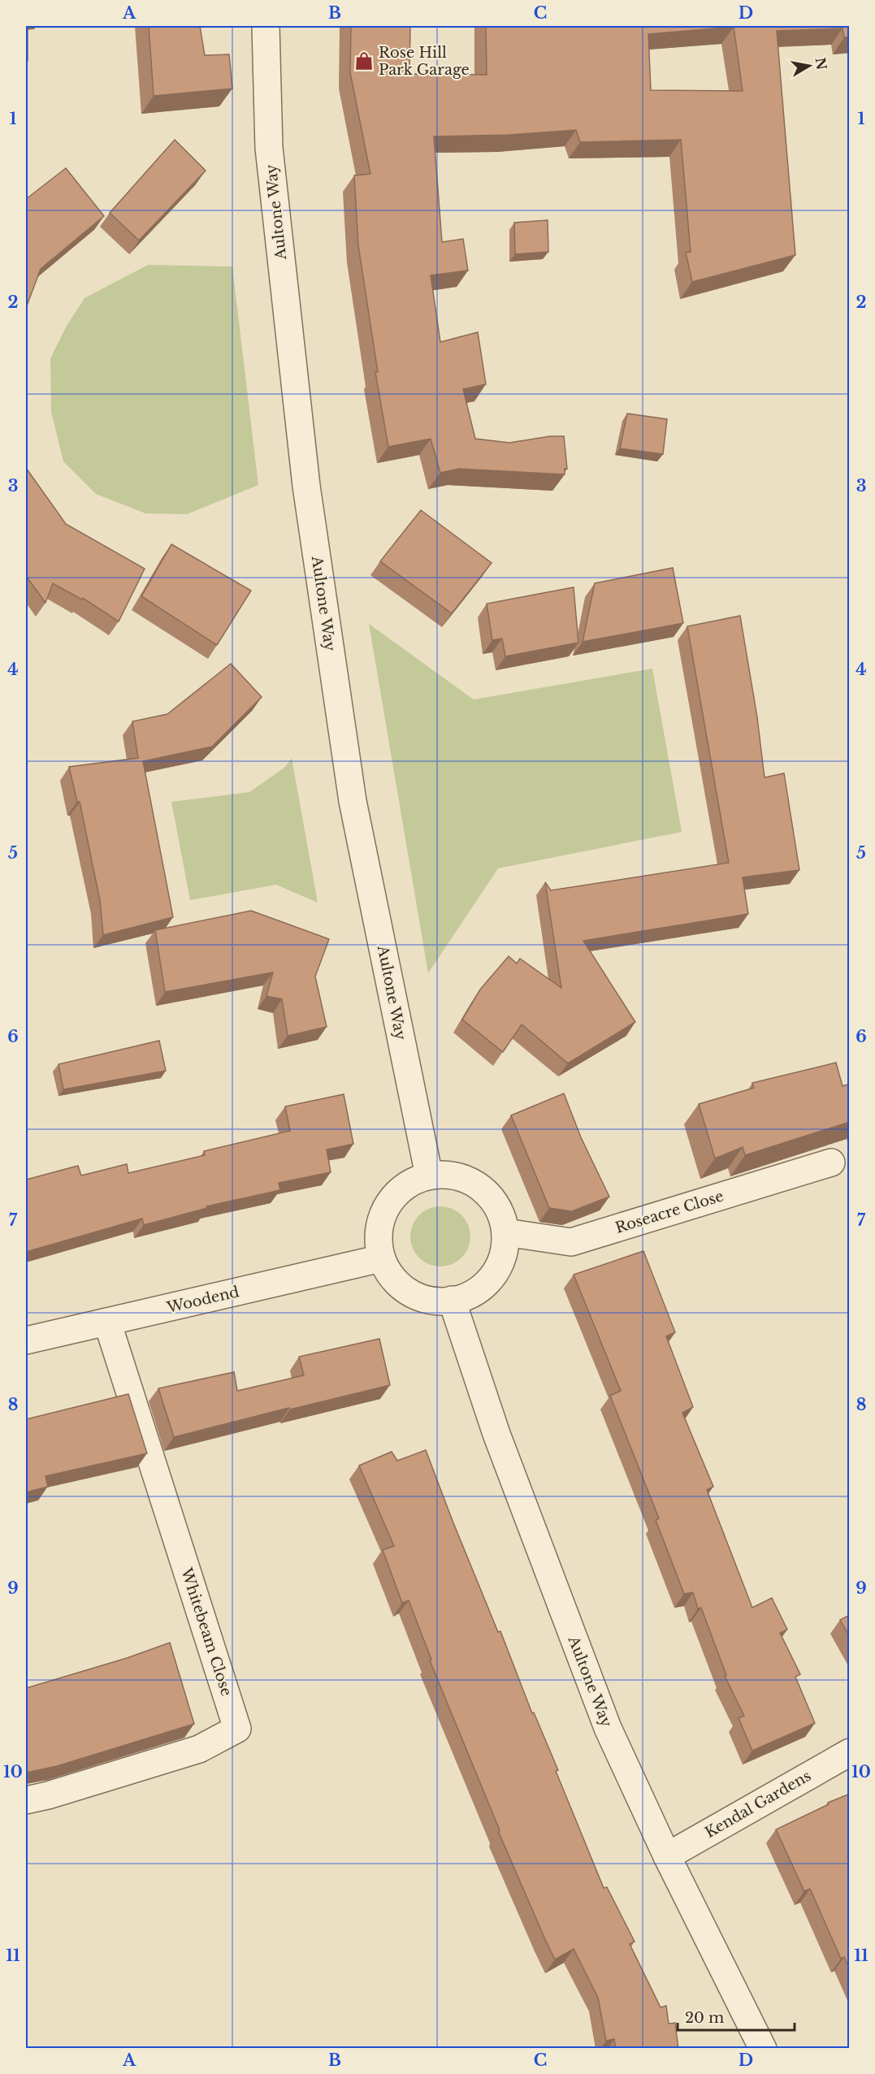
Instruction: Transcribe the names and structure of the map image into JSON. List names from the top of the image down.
{
  "streets": {
    "street": [
      "Aultone Way",
      "Roseacre Close",
      "Woodend",
      "Whitebeam Close",
      "Kendal Gardens"
    ]
  },
  "crossings": [
    ["Aultone Way", "Roseacre Close"],
    ["Aultone Way", "Woodend"],
    ["Aultone Way", "Kendal Gardens"],
    ["Roseacre Close", "Woodend"],
    ["Woodend", "Whitebeam Close"]
  ],
  "places": {
    "shop": ["Rose Hill Park Garage"]
  },
  "scale_bar": "20 m",
  "north": "right",
  "grid": {
    "columns": [
      "A",
      "B",
      "C",
      "D"
    ],
    "rows": [
      "1",
      "2",
      "3",
      "4",
      "5",
      "6",
      "7",
      "8",
      "9",
      "10",
      "11"
    ]
  }
}
